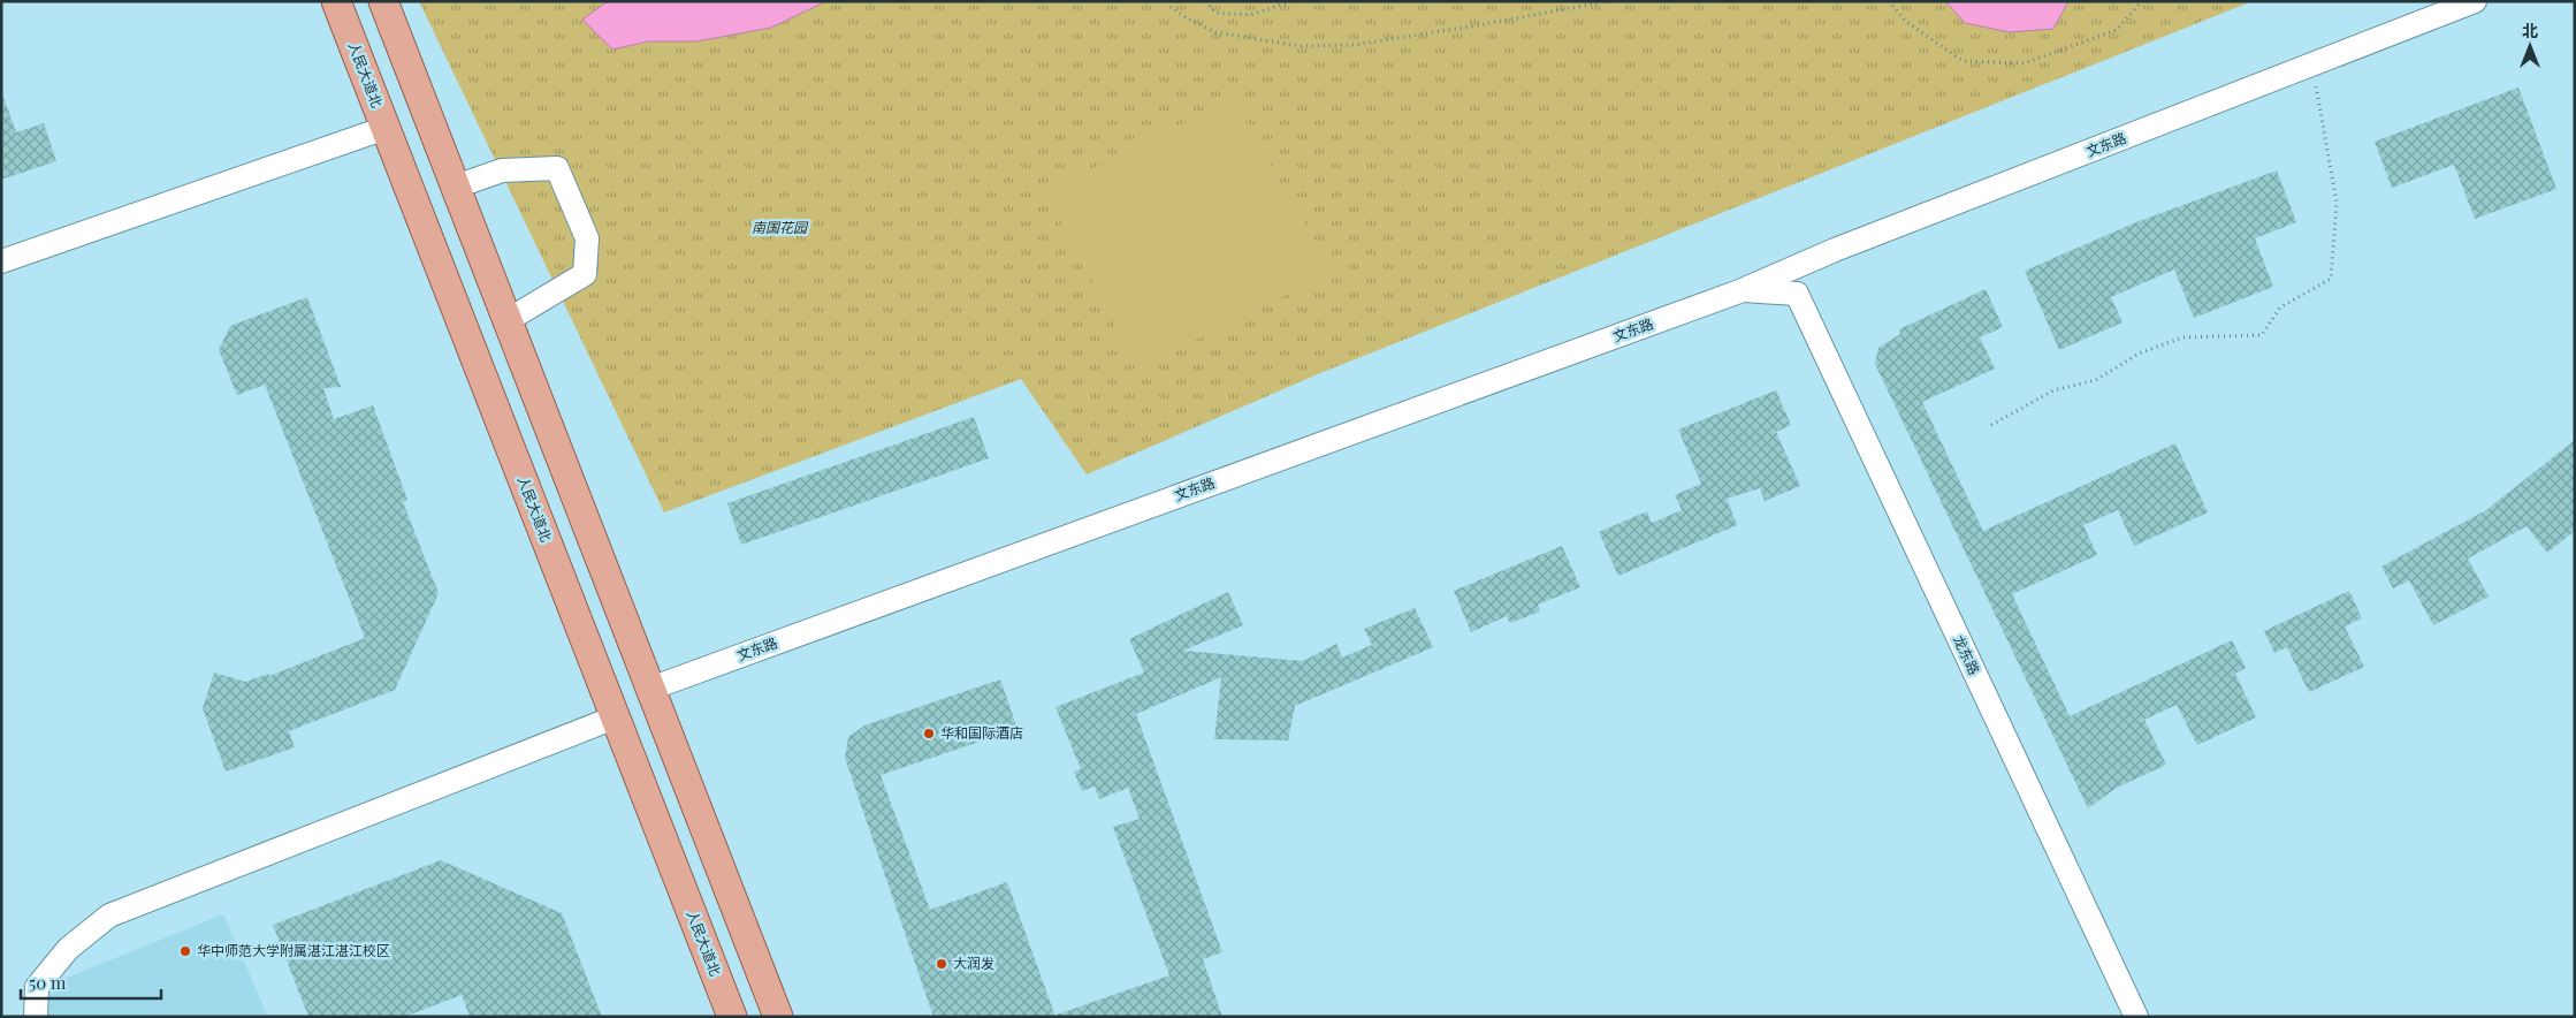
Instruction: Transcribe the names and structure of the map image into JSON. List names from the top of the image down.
{
  "streets": {
    "main road": ["人民大道北"],
    "street": ["文东路", "龙东路"]
  },
  "crossings": [
    ["文东路", "龙东路"]
  ],
  "parks": ["南国花园"],
  "places": ["华和国际酒店", "华中师范大学附属湛江湛江校区", "大润发"],
  "scale_bar": "50 m",
  "north": "top"
}
